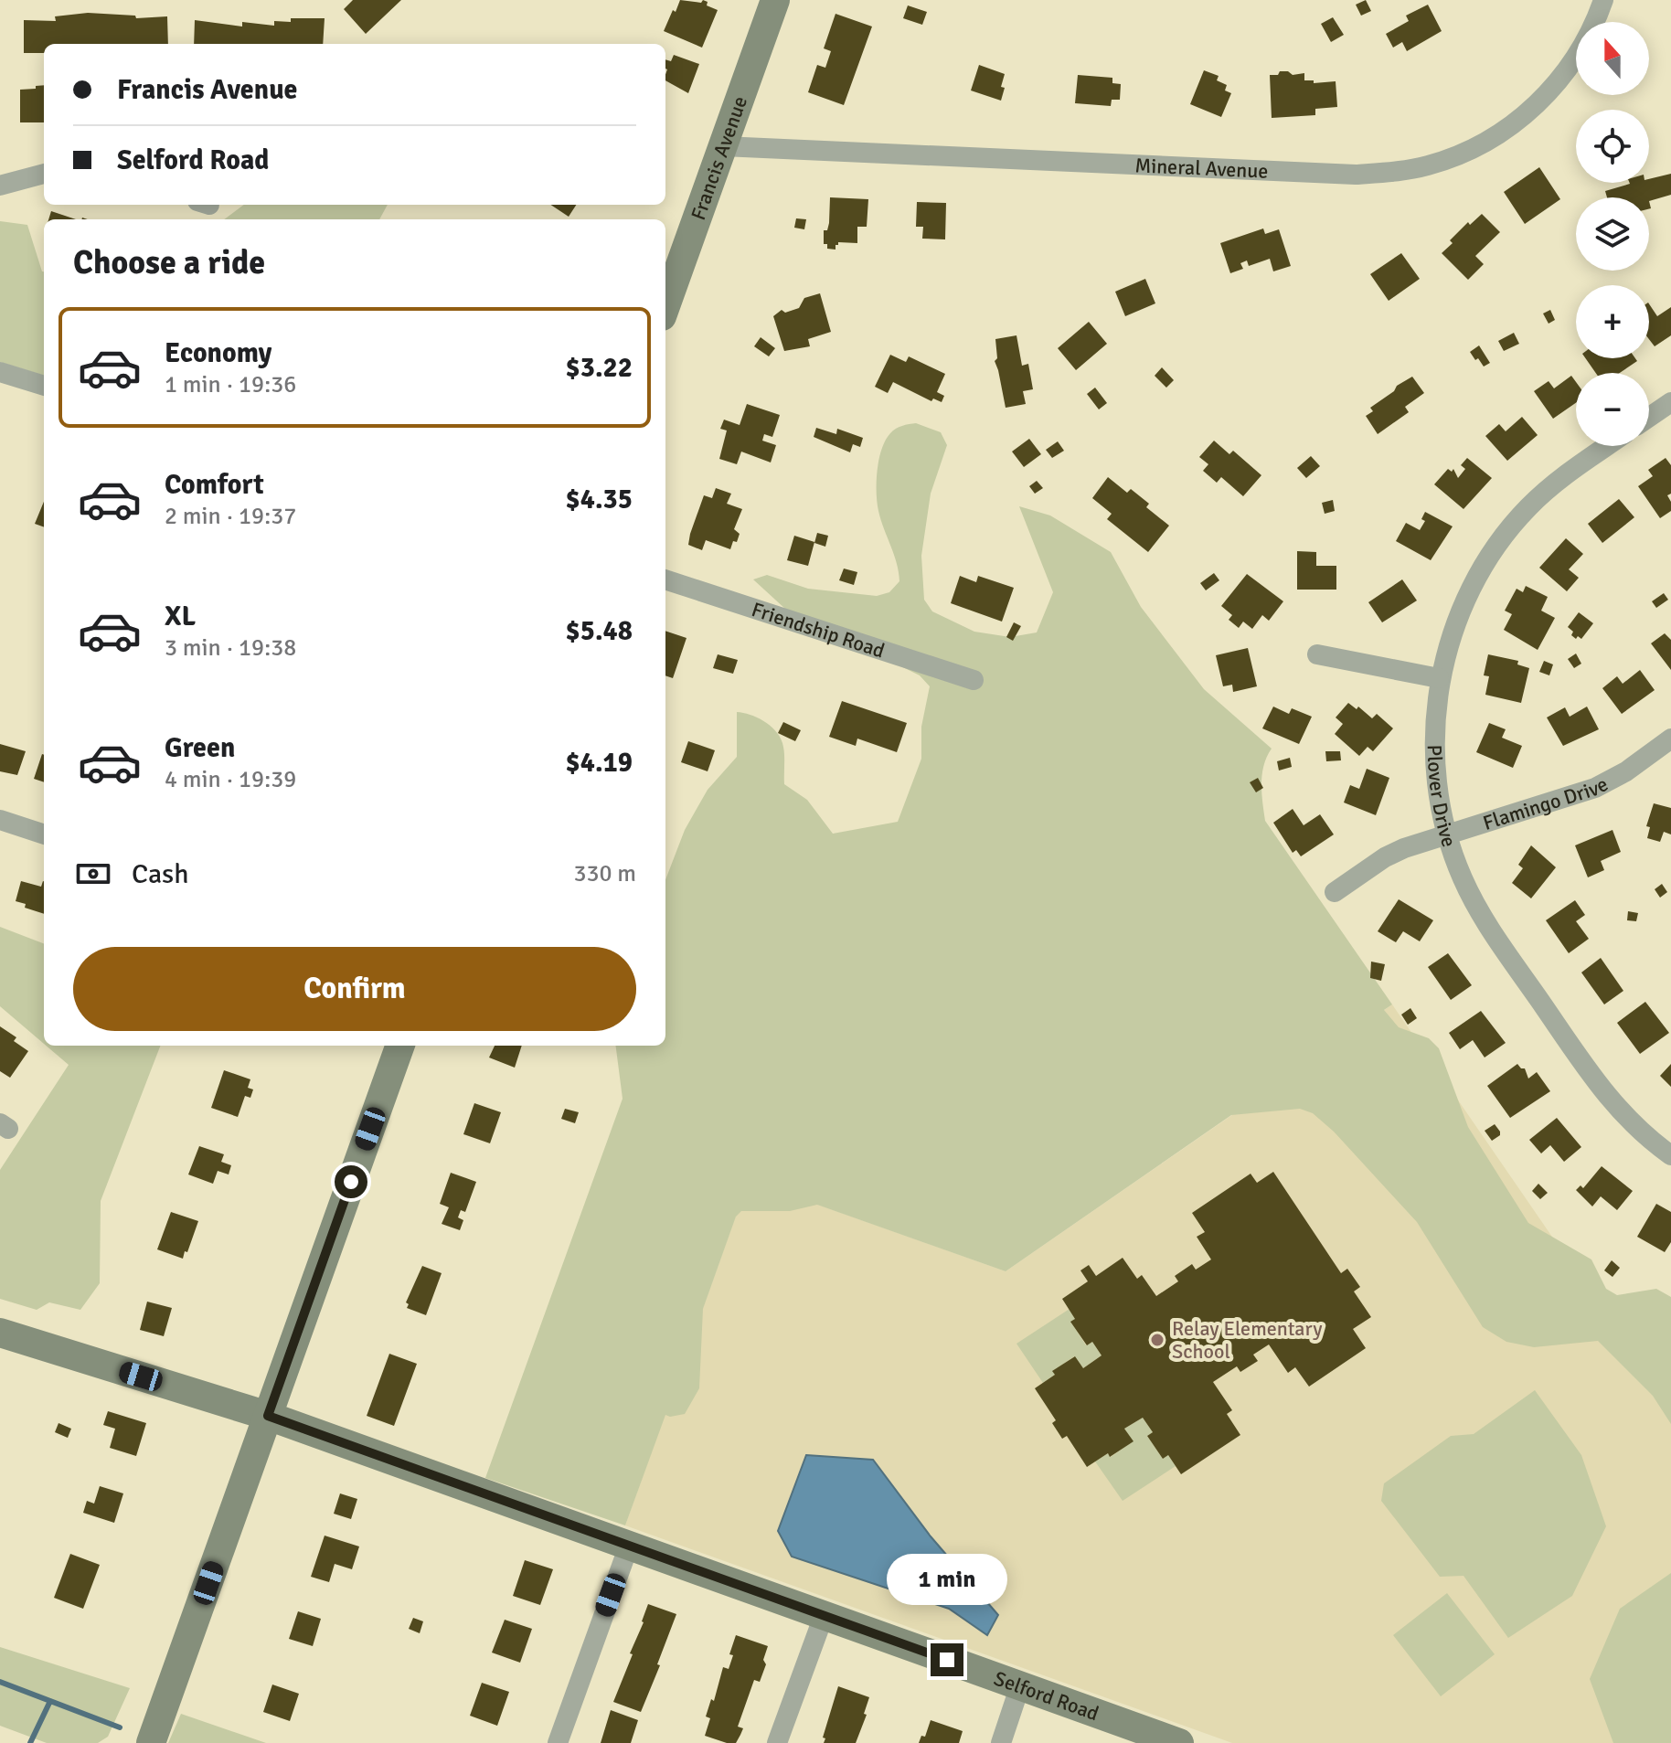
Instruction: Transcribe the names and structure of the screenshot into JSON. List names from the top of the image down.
{
  "streets": {
    "street": [
      "Francis Avenue",
      "Mineral Avenue",
      "Friendship Road",
      "Plover Drive",
      "Flamingo Drive",
      "Selford Road"
    ]
  },
  "crossings": [
    ["Francis Avenue", "Mineral Avenue"],
    ["Plover Drive", "Flamingo Drive"]
  ],
  "places": ["Relay Elementary School"],
  "north": "top",
  "page": {
    "map_buttons": ["+", "−"],
    "banner": ["Francis Avenue", "Selford Road"],
    "heading": "Choose a ride",
    "list": [
      {
        "name": "Economy",
        "note": "1 min · 19:36",
        "value": "$3.22"
      },
      {
        "name": "Comfort",
        "note": "2 min · 19:37",
        "value": "$4.35"
      },
      {
        "name": "XL",
        "note": "3 min · 19:38",
        "value": "$5.48"
      },
      {
        "name": "Green",
        "note": "4 min · 19:39",
        "value": "$4.19"
      }
    ],
    "pay": ["Cash", "330 m"],
    "buttons": "Confirm",
    "bubble": "1 min"
  }
}
